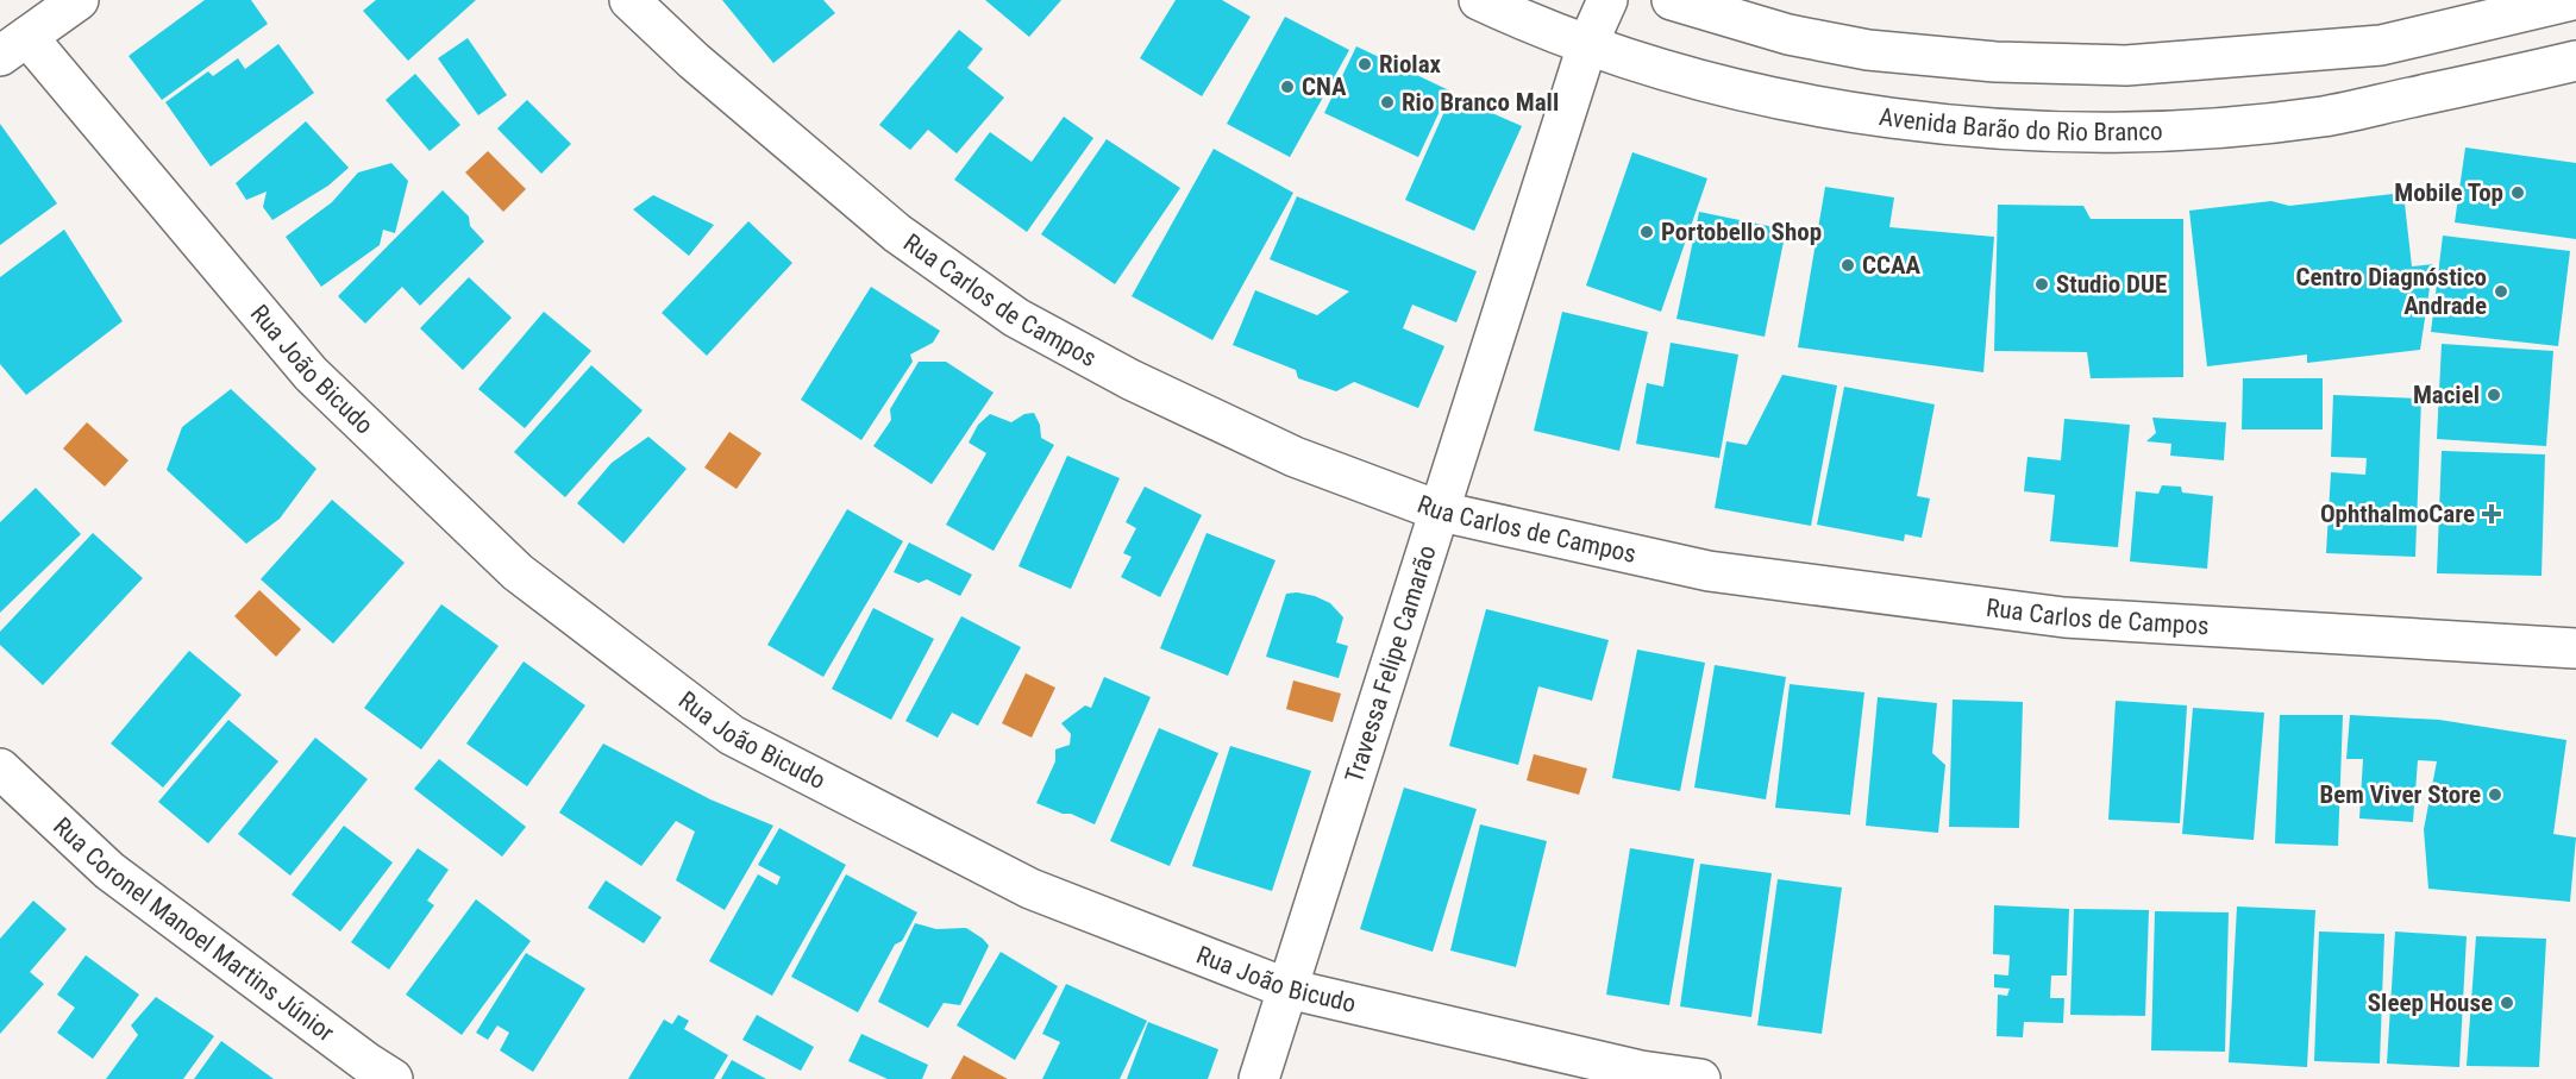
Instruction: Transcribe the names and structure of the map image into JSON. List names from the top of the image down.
{
  "streets": {
    "street": [
      "Avenida Barão do Rio Branco",
      "Rua Carlos de Campos",
      "Rua João Bicudo",
      "Travessa Felipe Camarão",
      "Rua Coronel Manoel Martins Júnior"
    ]
  },
  "crossings": [
    ["Avenida Barão do Rio Branco", "Travessa Felipe Camarão"],
    ["Rua Carlos de Campos", "Travessa Felipe Camarão"],
    ["Rua João Bicudo", "Travessa Felipe Camarão"]
  ],
  "places": {
    "other": [
      "Riolax",
      "CNA",
      "Rio Branco Mall",
      "Mobile Top",
      "Portobello Shop",
      "CCAA",
      "Studio DUE",
      "Centro Diagnóstico Andrade",
      "Maciel",
      "Bem Viver Store",
      "Sleep House"
    ],
    "health": ["OphthalmoCare"]
  }
}
